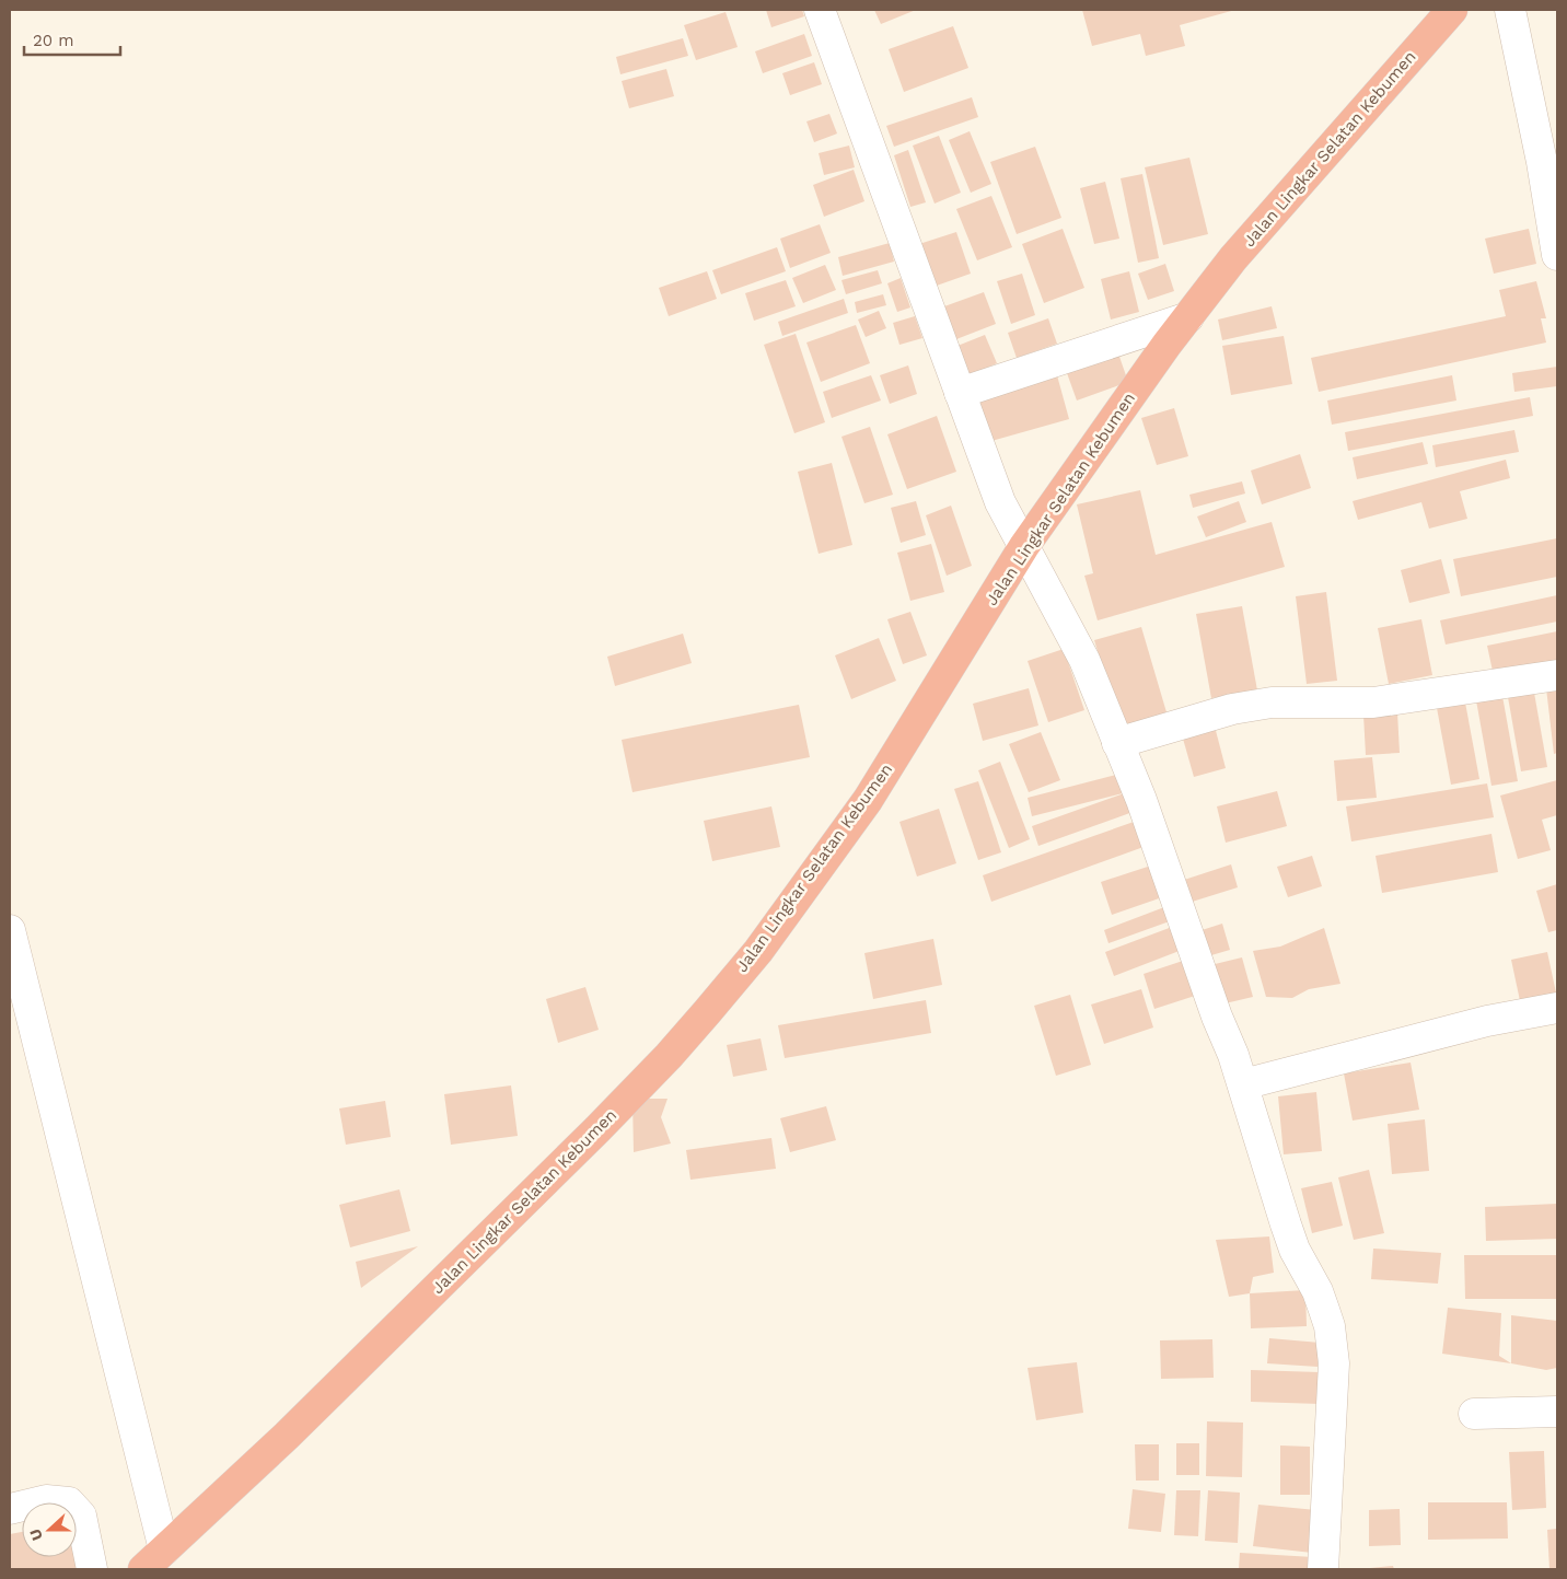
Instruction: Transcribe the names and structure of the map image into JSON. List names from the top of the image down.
{
  "streets": {
    "highway": ["Jalan Lingkar Selatan Kebumen"]
  },
  "scale_bar": "20 m",
  "north": "left"
}
